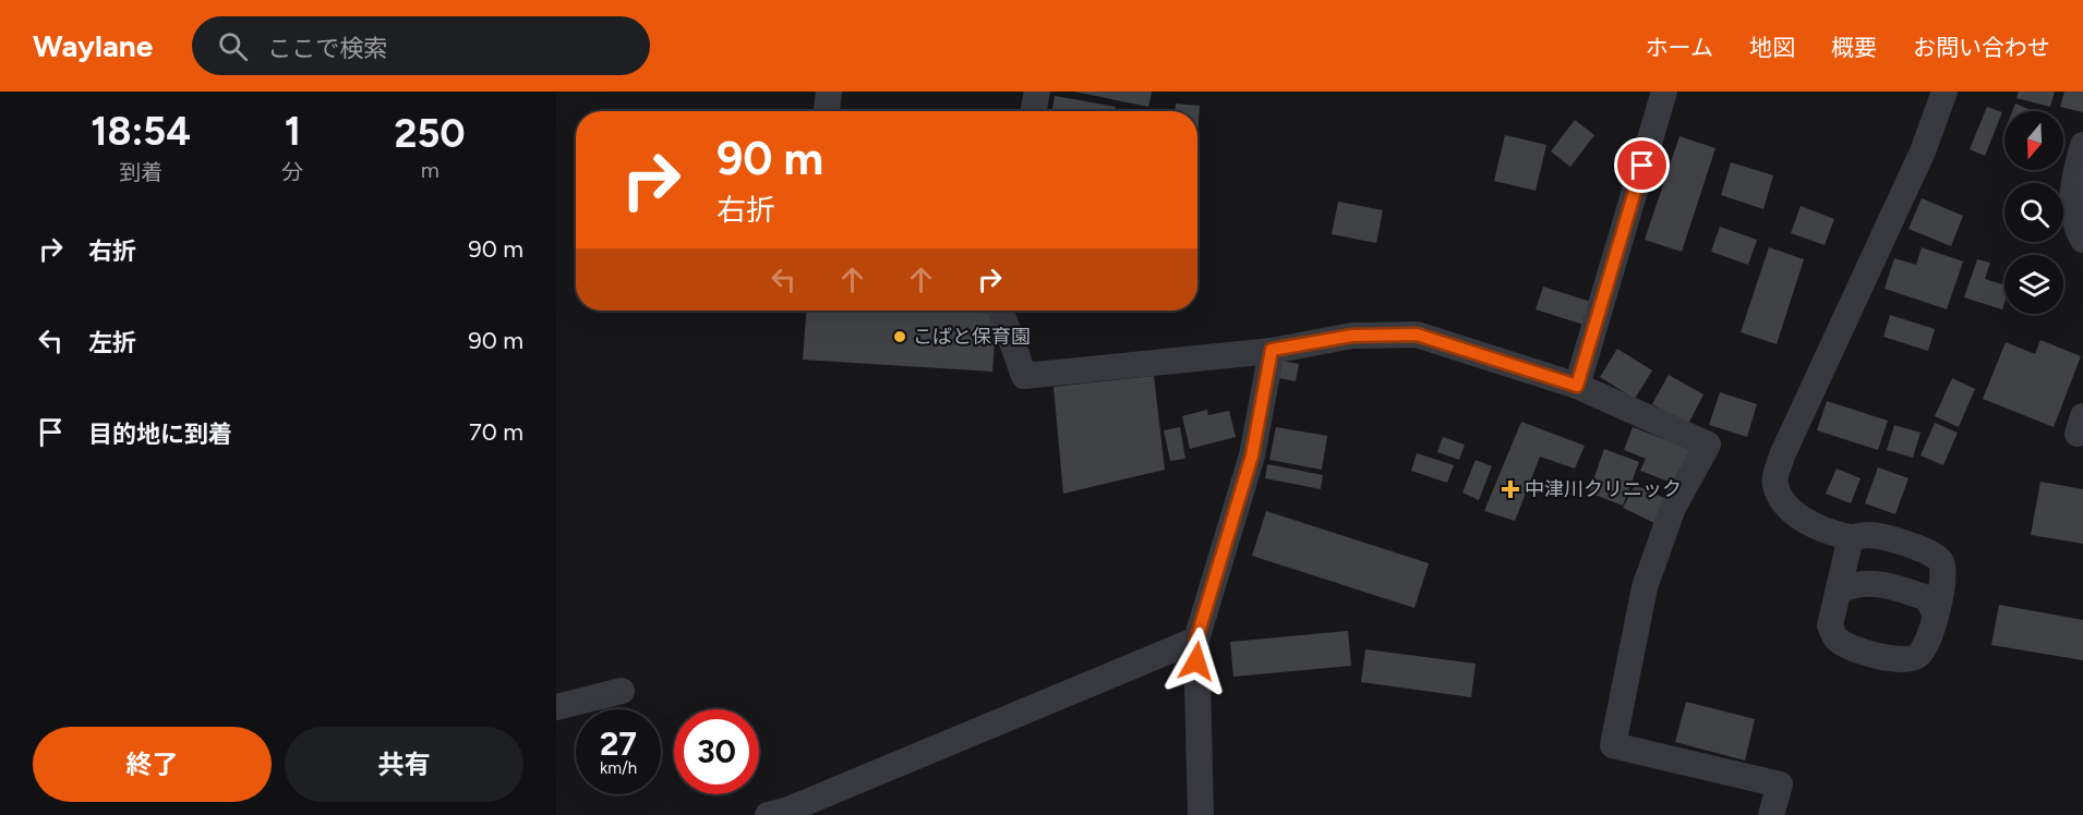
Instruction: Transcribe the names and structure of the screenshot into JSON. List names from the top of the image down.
{
  "places": {
    "other": ["こばと保育園"],
    "health": ["中津川クリニック"]
  },
  "north": "bottom",
  "page": {
    "header": "Waylane",
    "search": "ここで検索",
    "nav": [
      "ホーム",
      "地図",
      "概要",
      "お問い合わせ"
    ],
    "eta": [
      "18:54",
      "到着",
      "1",
      "分",
      "250",
      "m"
    ],
    "turn": ["90 m", "右折"],
    "list": [
      {
        "name": "右折",
        "value": "90 m"
      },
      {
        "name": "左折",
        "value": "90 m"
      },
      {
        "name": "目的地に到着",
        "value": "70 m"
      }
    ],
    "speed": "27 km/h",
    "limit": "30",
    "buttons": ["終了", "共有"]
  }
}
